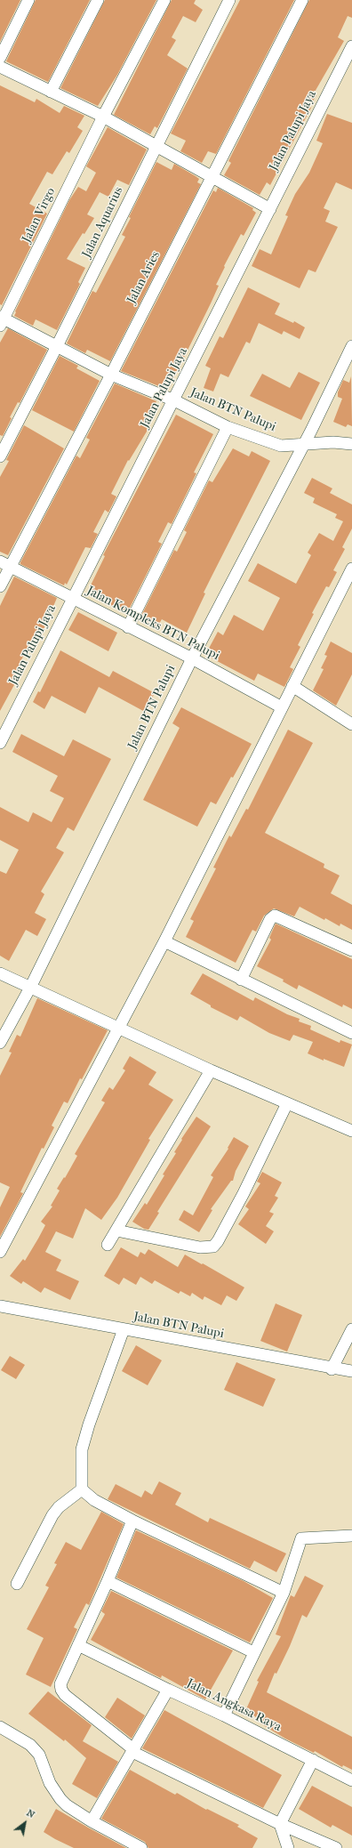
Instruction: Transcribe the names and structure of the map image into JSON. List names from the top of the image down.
{
  "streets": {
    "street": [
      "Jalan Palupi Jaya",
      "Jalan Virgo",
      "Jalan Aquarius",
      "Jalan Aries",
      "Jalan BTN Palupi",
      "Jalan Kompleks BTN Palupi",
      "Jalan Angkasa Raya"
    ]
  },
  "crossings": [
    ["Jalan Palupi Jaya", "Jalan BTN Palupi"],
    ["Jalan Palupi Jaya", "Jalan Kompleks BTN Palupi"],
    ["Jalan Virgo", "Jalan BTN Palupi"],
    ["Jalan Aquarius", "Jalan BTN Palupi"],
    ["Jalan Aries", "Jalan BTN Palupi"],
    ["Jalan Aries", "Jalan Kompleks BTN Palupi"],
    ["Jalan BTN Palupi", "Jalan Kompleks BTN Palupi"]
  ],
  "north": "top right"
}
